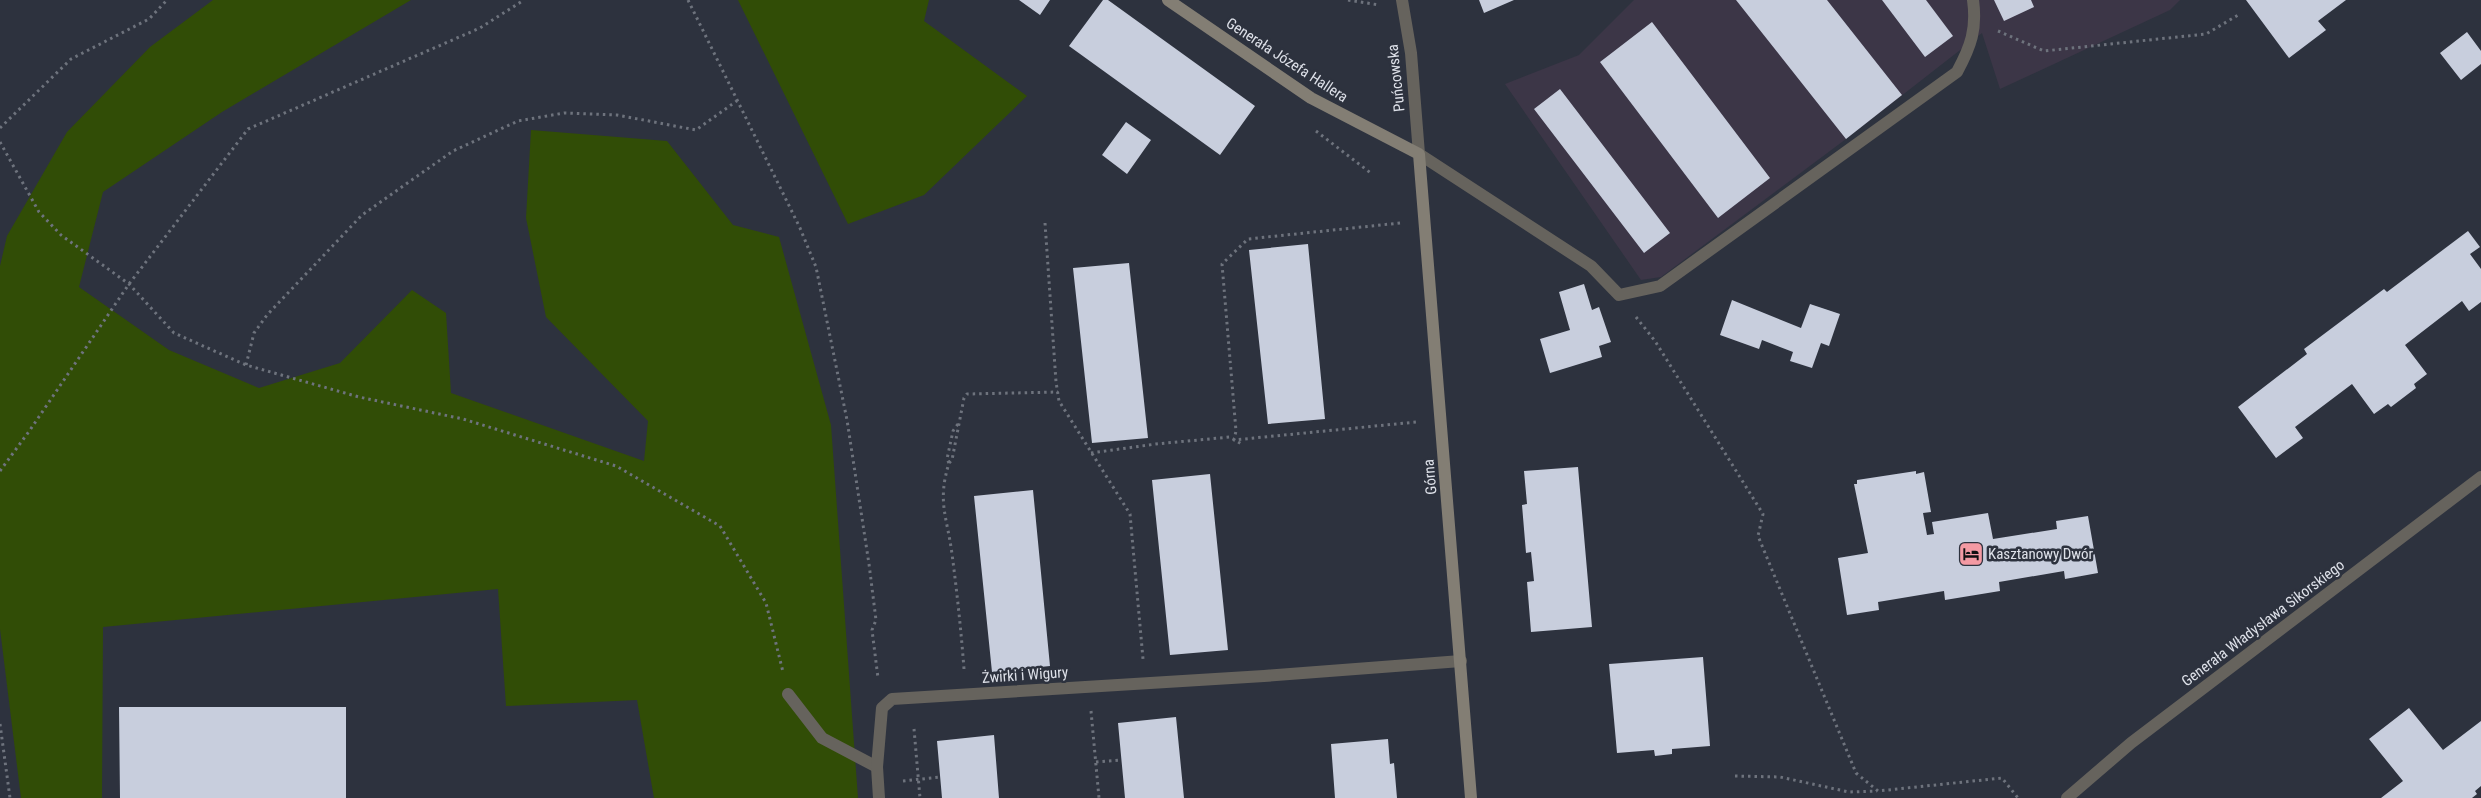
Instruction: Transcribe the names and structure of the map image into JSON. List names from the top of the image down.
{
  "streets": {
    "street": [
      "Generała Józefa Hallera",
      "Puńcowska",
      "Górna",
      "Generała Władysława Sikorskiego",
      "Żwirki i Wigury"
    ]
  },
  "crossings": [
    ["Generała Józefa Hallera", "Puńcowska"],
    ["Generała Józefa Hallera", "Górna"],
    ["Puńcowska", "Górna"],
    ["Górna", "Żwirki i Wigury"]
  ],
  "places": {
    "hotel": ["Kasztanowy Dwór"]
  }
}
